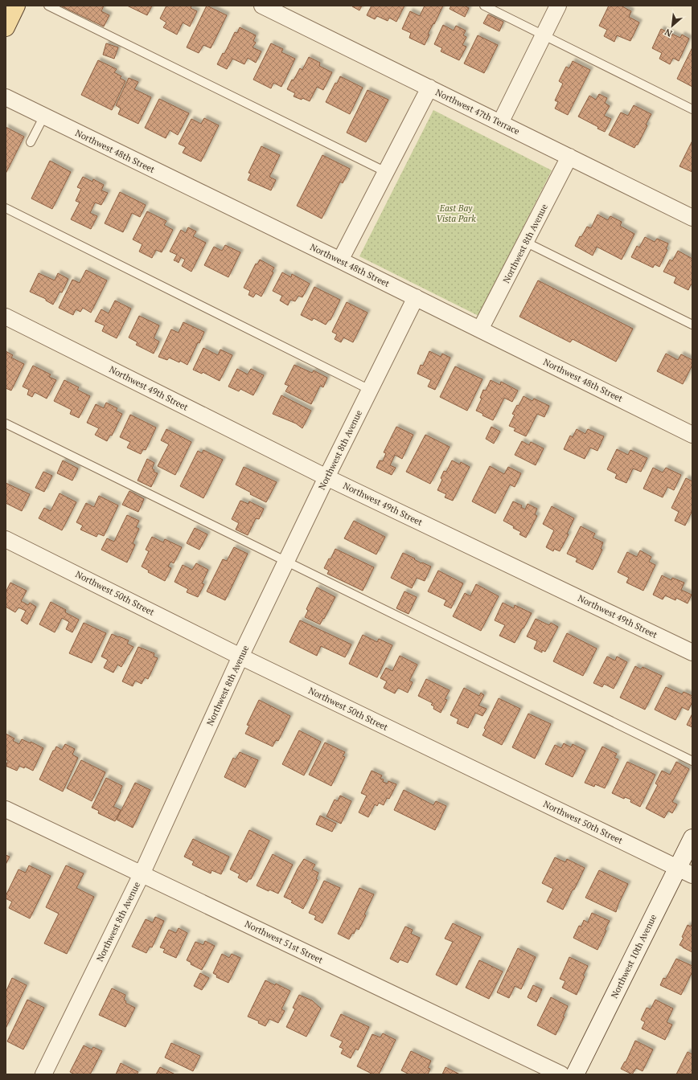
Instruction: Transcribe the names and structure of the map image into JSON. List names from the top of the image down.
{
  "streets": {
    "street": [
      "Northwest 47th Terrace",
      "Northwest 48th Street",
      "Northwest 8th Avenue",
      "Northwest 49th Street",
      "Northwest 50th Street",
      "Northwest 51st Street",
      "Northwest 10th Avenue"
    ]
  },
  "crossings": [
    ["Northwest 47th Terrace", "Northwest 8th Avenue"],
    ["Northwest 48th Street", "Northwest 8th Avenue"],
    ["Northwest 8th Avenue", "Northwest 49th Street"],
    ["Northwest 8th Avenue", "Northwest 50th Street"],
    ["Northwest 8th Avenue", "Northwest 51st Street"],
    ["Northwest 50th Street", "Northwest 10th Avenue"]
  ],
  "parks": ["East Bay Vista Park"],
  "north": "bottom left"
}
